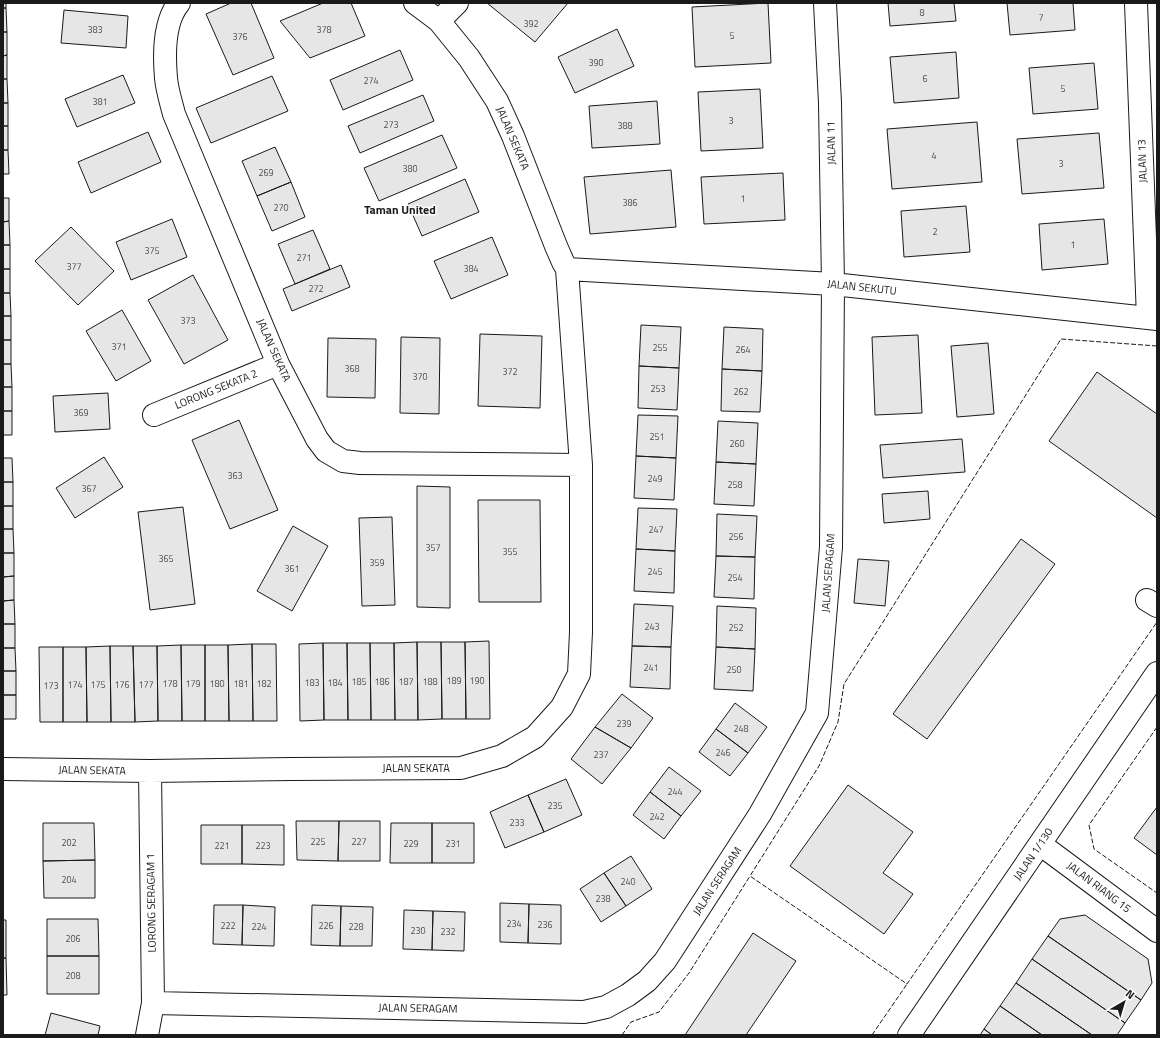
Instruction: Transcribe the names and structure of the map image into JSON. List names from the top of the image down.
{
  "streets": {
    "street": [
      "JALAN SEKATA",
      "JALAN 11",
      "JALAN 13",
      "JALAN SEKUTU",
      "LORONG SEKATA 2",
      "JALAN SERAGAM",
      "JALAN 1/130",
      "JALAN RIANG 15",
      "LORONG SERAGAM 1"
    ]
  },
  "crossings": [
    ["JALAN SEKATA", "JALAN SEKUTU"],
    ["JALAN SEKATA", "LORONG SEKATA 2"],
    ["JALAN SEKATA", "LORONG SERAGAM 1"],
    ["JALAN 11", "JALAN SEKUTU"],
    ["JALAN 11", "JALAN SERAGAM"],
    ["JALAN 13", "JALAN SEKUTU"],
    ["JALAN SEKUTU", "JALAN SERAGAM"],
    ["JALAN SERAGAM", "LORONG SERAGAM 1"],
    ["JALAN 1/130", "JALAN RIANG 15"]
  ],
  "districts": ["Taman United"],
  "house_numbers": [
    "8",
    "7",
    "392",
    "383",
    "378",
    "5",
    "376",
    "390",
    "6",
    "274",
    "5",
    "381",
    "3",
    "273",
    "388",
    "4",
    "3",
    "380",
    "269",
    "1",
    "386",
    "270",
    "2",
    "1",
    "375",
    "271",
    "377",
    "384",
    "272",
    "373",
    "371",
    "255",
    "264",
    "368",
    "372",
    "370",
    "253",
    "262",
    "369",
    "251",
    "260",
    "363",
    "249",
    "258",
    "367",
    "247",
    "256",
    "357",
    "355",
    "365",
    "359",
    "361",
    "245",
    "254",
    "243",
    "252",
    "241",
    "250",
    "189",
    "190",
    "185",
    "186",
    "187",
    "188",
    "183",
    "184",
    "178",
    "179",
    "180",
    "181",
    "182",
    "174",
    "175",
    "176",
    "177",
    "173",
    "239",
    "248",
    "246",
    "237",
    "244",
    "235",
    "242",
    "233",
    "225",
    "227",
    "202",
    "229",
    "231",
    "221",
    "223",
    "204",
    "240",
    "238",
    "234",
    "236",
    "222",
    "226",
    "224",
    "228",
    "230",
    "232",
    "206",
    "208"
  ],
  "north": "top right"
}
